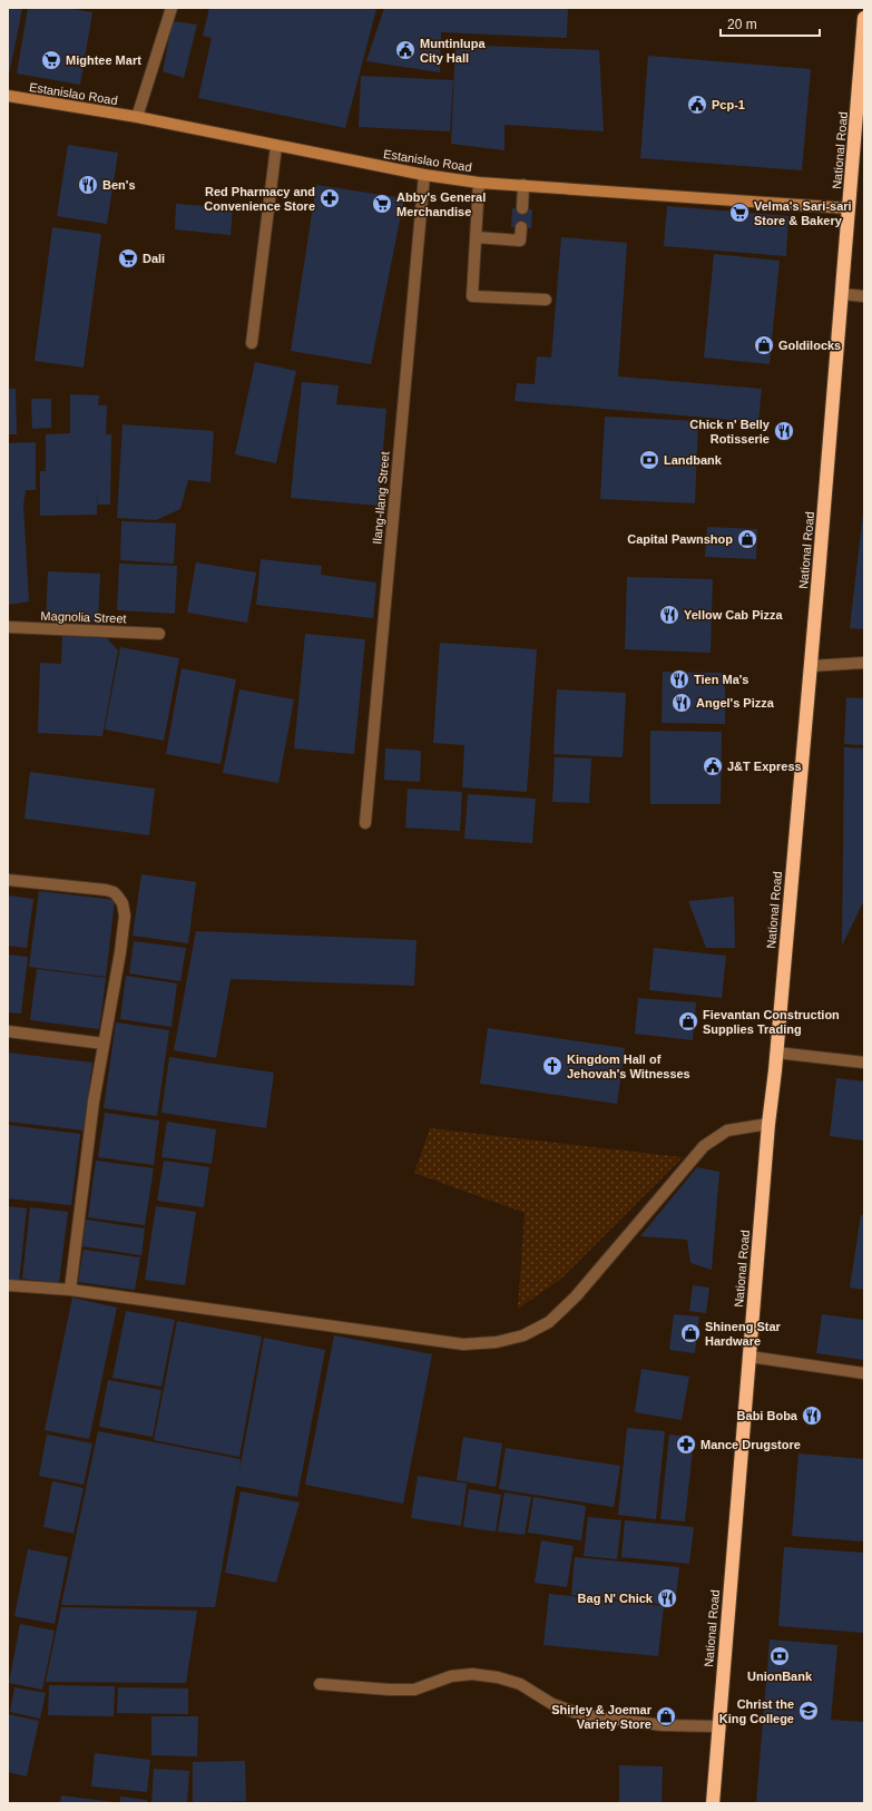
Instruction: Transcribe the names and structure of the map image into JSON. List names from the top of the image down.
{
  "streets": {
    "highway": ["National Road"],
    "street": ["Estanislao Road", "Ilang-Ilang Street", "Magnolia Street"]
  },
  "crossings": [
    ["Estanislao Road", "National Road"],
    ["Estanislao Road", "Ilang-Ilang Street"]
  ],
  "places": {
    "public building": ["Muntinlupa City Hall", "Pcp-1", "J&T Express"],
    "supermarket": [
      "Mightee Mart",
      "Abby's General Merchandise",
      "Velma's Sari-sari Store & Bakery",
      "Dali"
    ],
    "restaurant": [
      "Ben's",
      "Chick n' Belly Rotisserie",
      "Yellow Cab Pizza",
      "Tien Ma's",
      "Angel's Pizza",
      "Babi Boba",
      "Bag N' Chick"
    ],
    "pharmacy": ["Red Pharmacy and Convenience Store", "Mance Drugstore"],
    "shop": [
      "Goldilocks",
      "Capital Pawnshop",
      "Fievantan Construction Supplies Trading",
      "Shineng Star Hardware",
      "Shirley & Joemar Variety Store"
    ],
    "bank": ["Landbank", "UnionBank"],
    "church": ["Kingdom Hall of Jehovah's Witnesses"],
    "school or university": ["Christ the King College"]
  },
  "scale_bar": "20 m"
}
